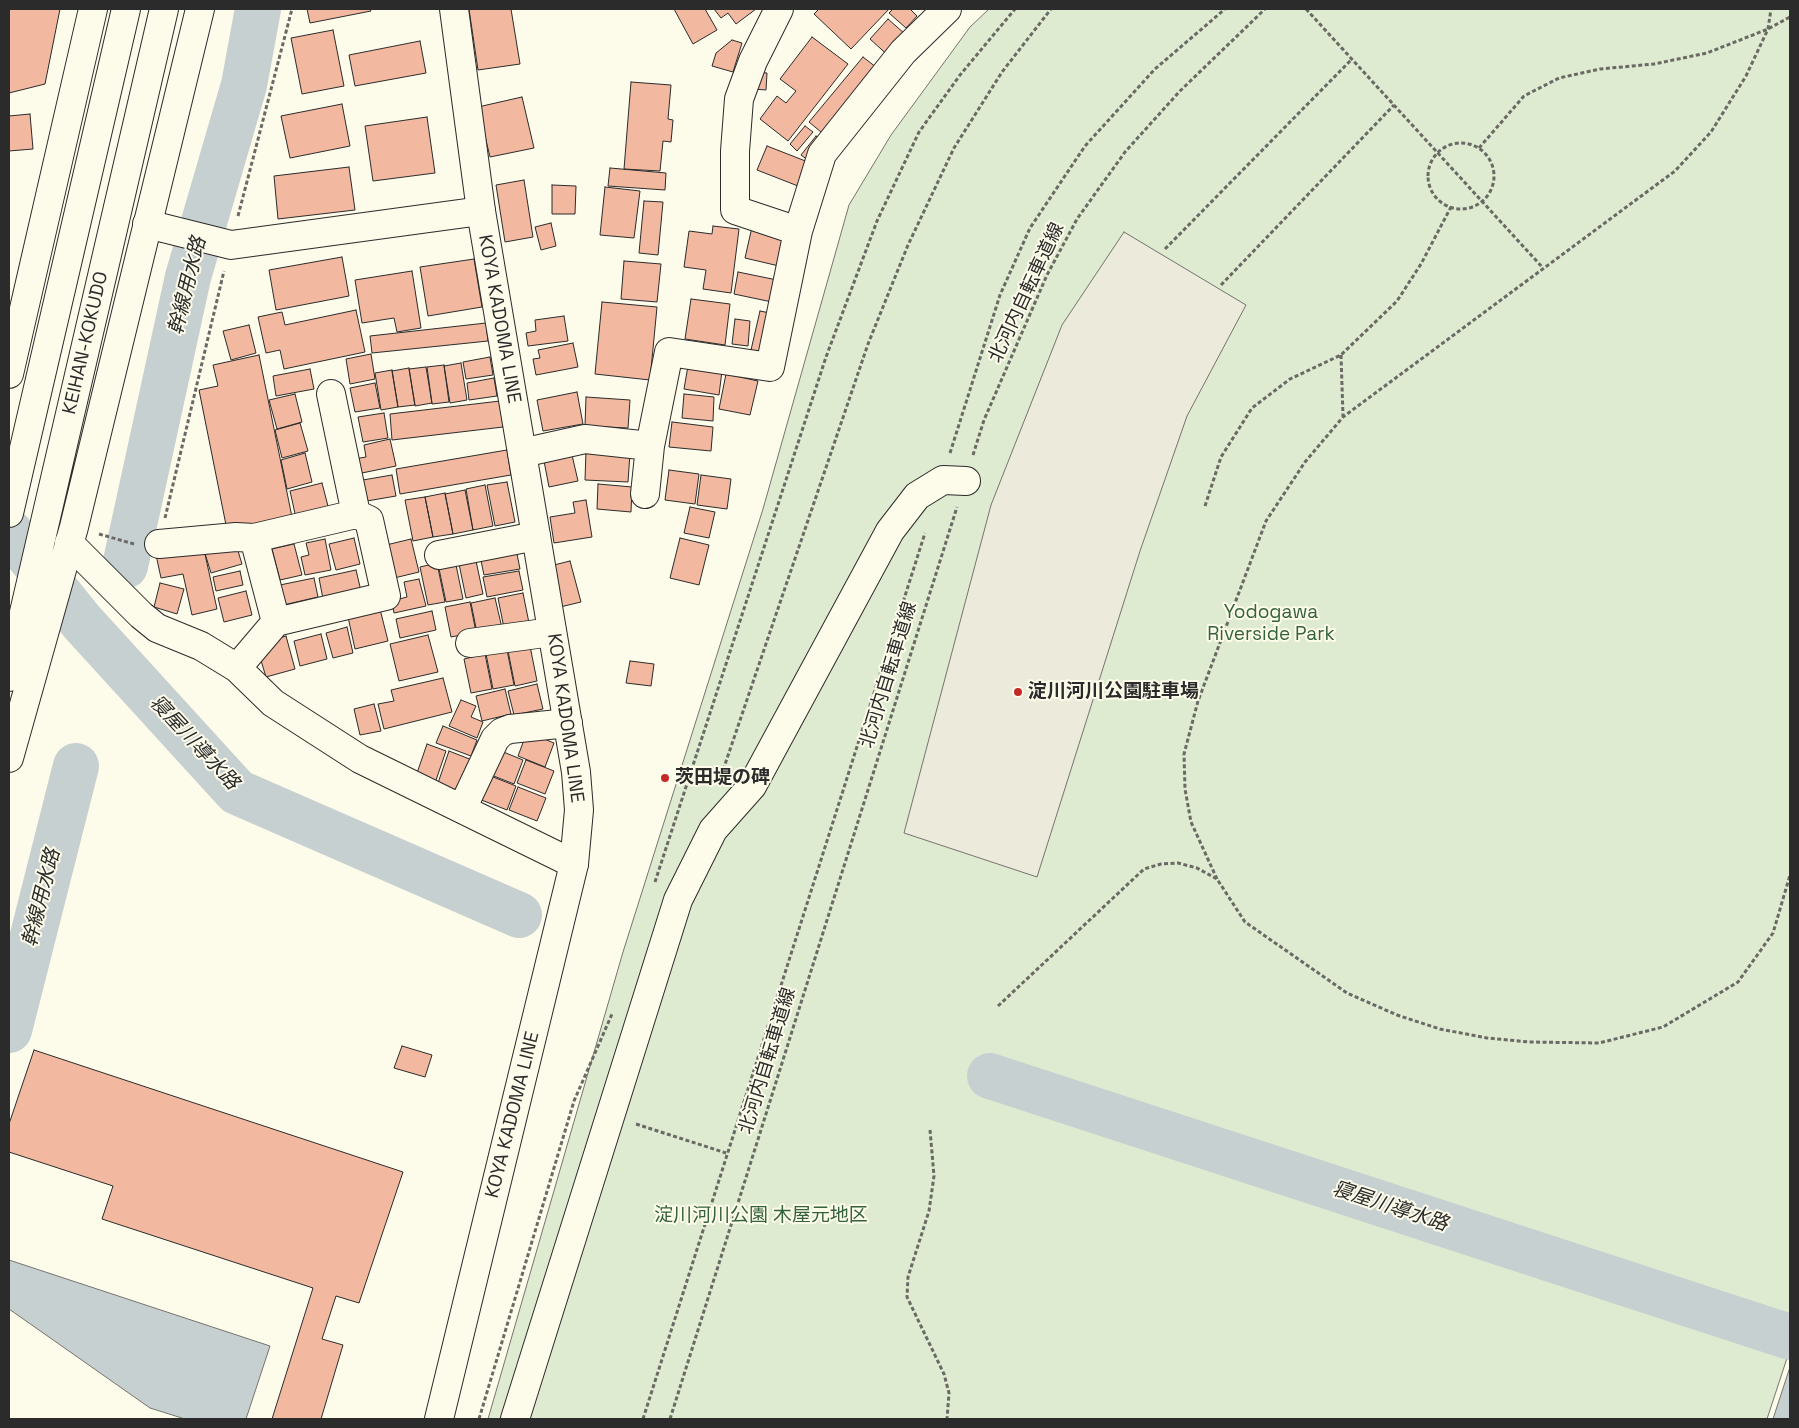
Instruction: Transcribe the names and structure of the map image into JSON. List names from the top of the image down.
{
  "streets": {
    "main road": ["KOYA KADOMA LINE", "KEIHAN-KOKUDO"],
    "path": ["北河内自転車道線"]
  },
  "water": ["幹線用水路", "寝屋川導水路"],
  "parks": ["Yodogawa Riverside Park", "淀川河川公園 木屋元地区"],
  "places": ["淀川河川公園駐車場", "茨田堤の碑"]
}
